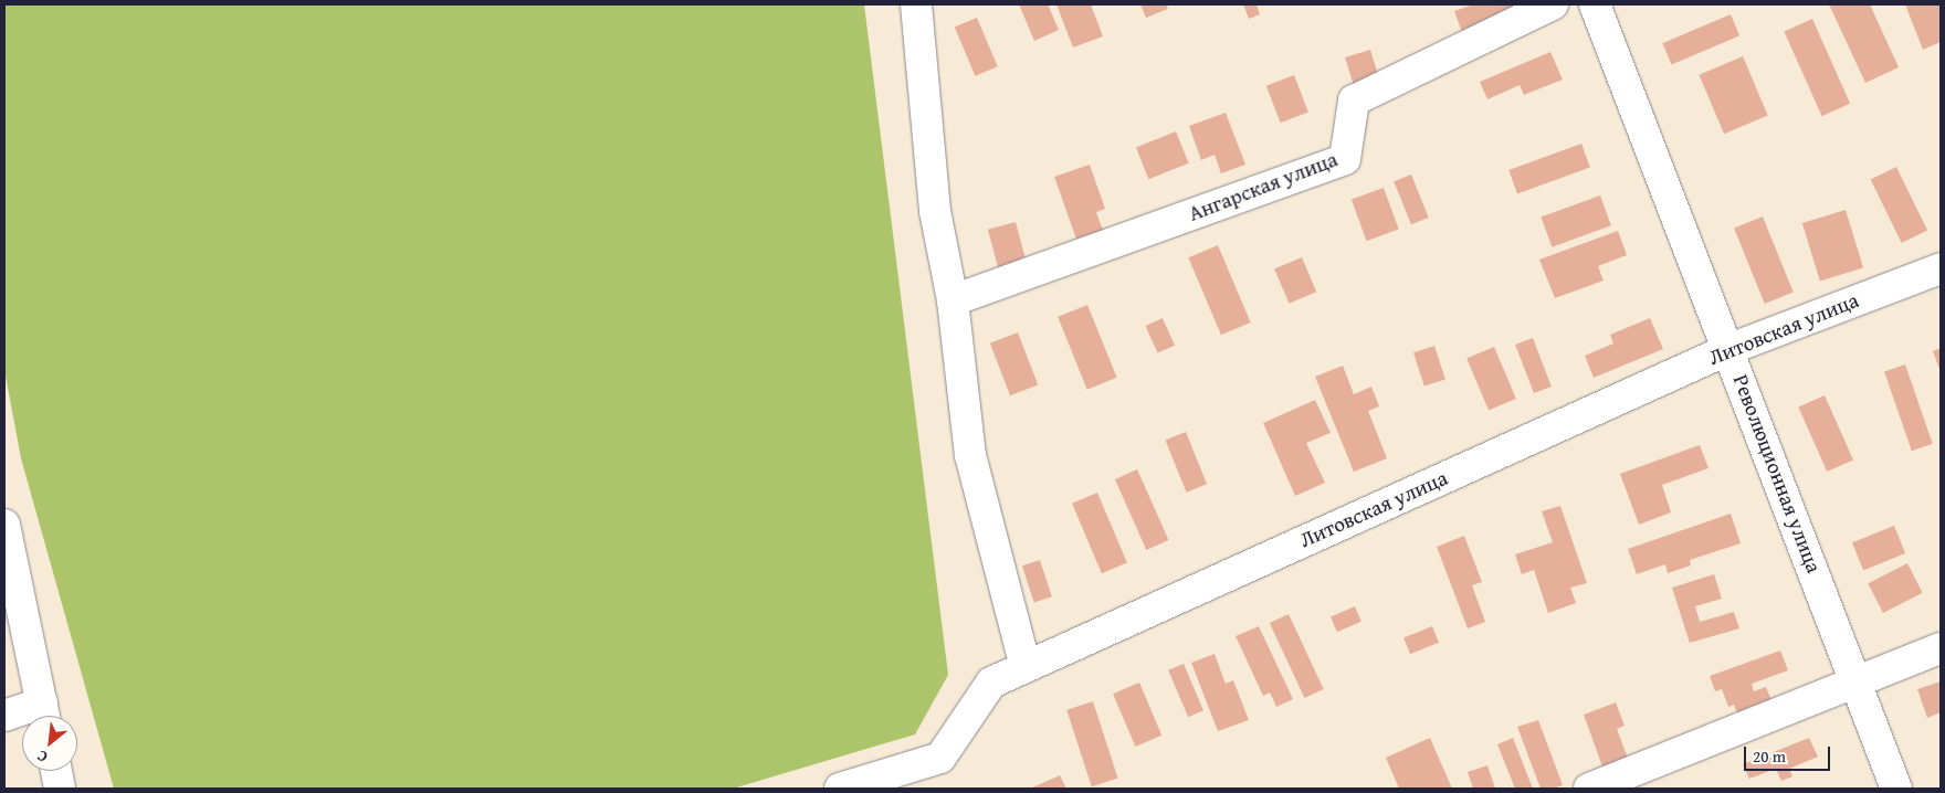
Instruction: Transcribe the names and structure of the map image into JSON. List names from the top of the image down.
{
  "streets": {
    "street": ["Ангарская улица", "Литовская улица", "Революционная улица"]
  },
  "crossings": [
    ["Литовская улица", "Революционная улица"]
  ],
  "scale_bar": "20 m",
  "north": "bottom left"
}
